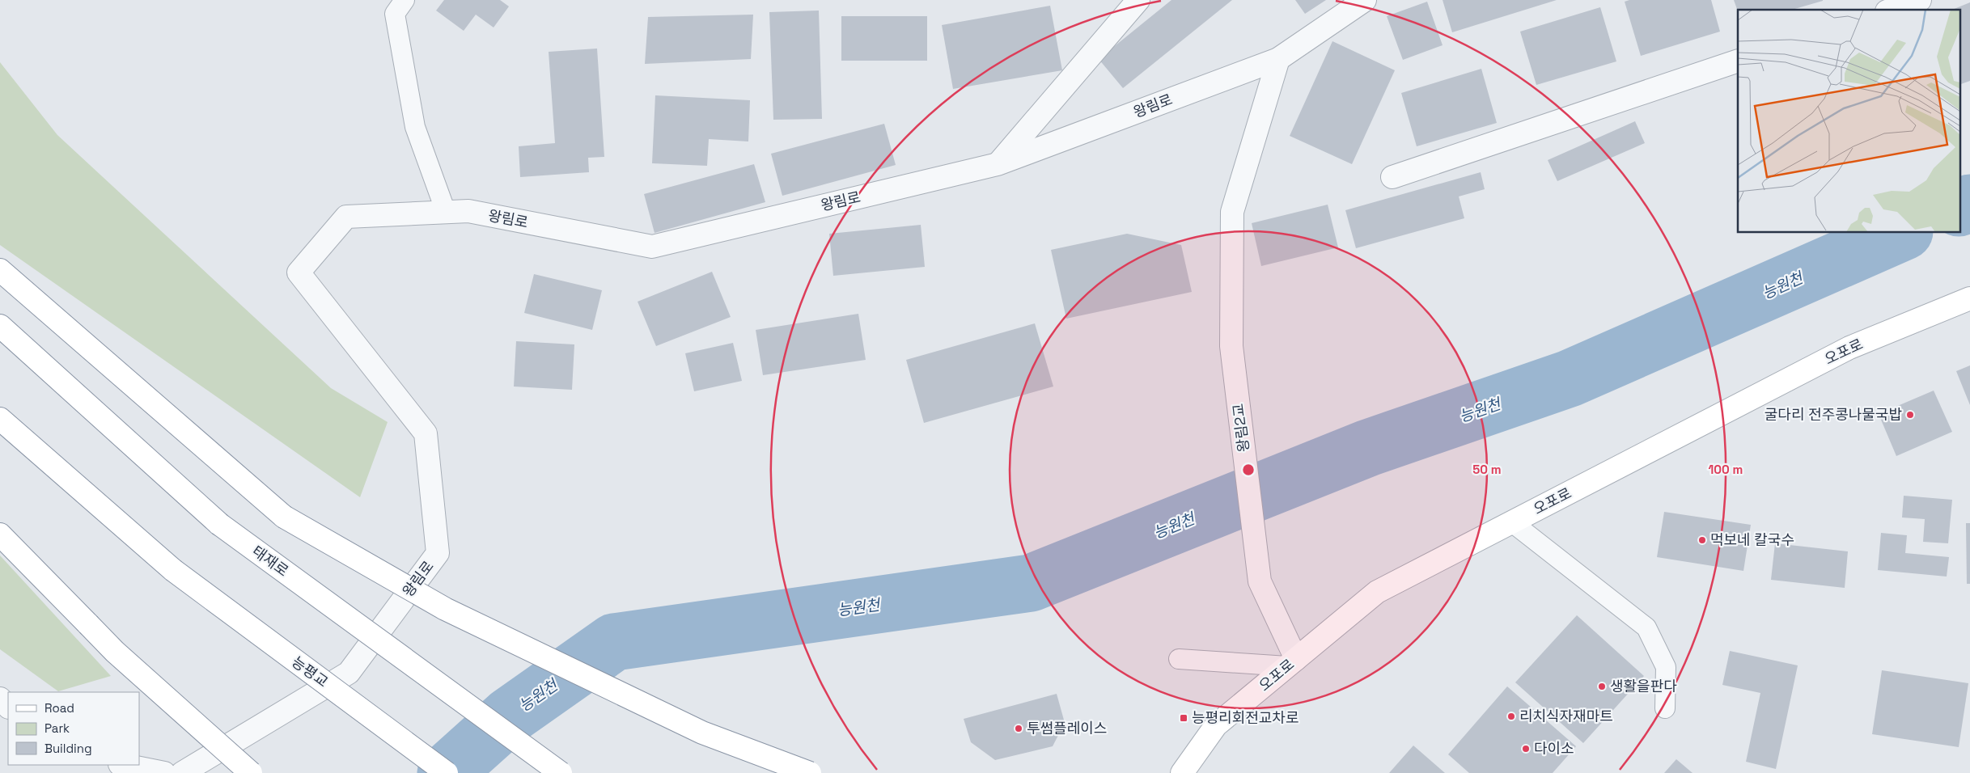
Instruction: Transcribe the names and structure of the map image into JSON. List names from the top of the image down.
{
  "streets": {
    "main road": ["오포로", "태재로", "능평교"],
    "street": ["왕림로", "왕림2교"]
  },
  "crossings": [
    ["왕림로", "왕림2교"],
    ["오포로", "왕림2교"]
  ],
  "water": ["능원천"],
  "places": {
    "other": [
      "굴다리 전주콩나물국밥",
      "먹보네 칼국수",
      "생활을판다",
      "리치식자재마트",
      "투썸플레이스",
      "다이소"
    ],
    "transit": ["능평리회전교차로"]
  },
  "legend": ["Road", "Park", "Building"],
  "rings": ["50 m", "100 m"]
}
